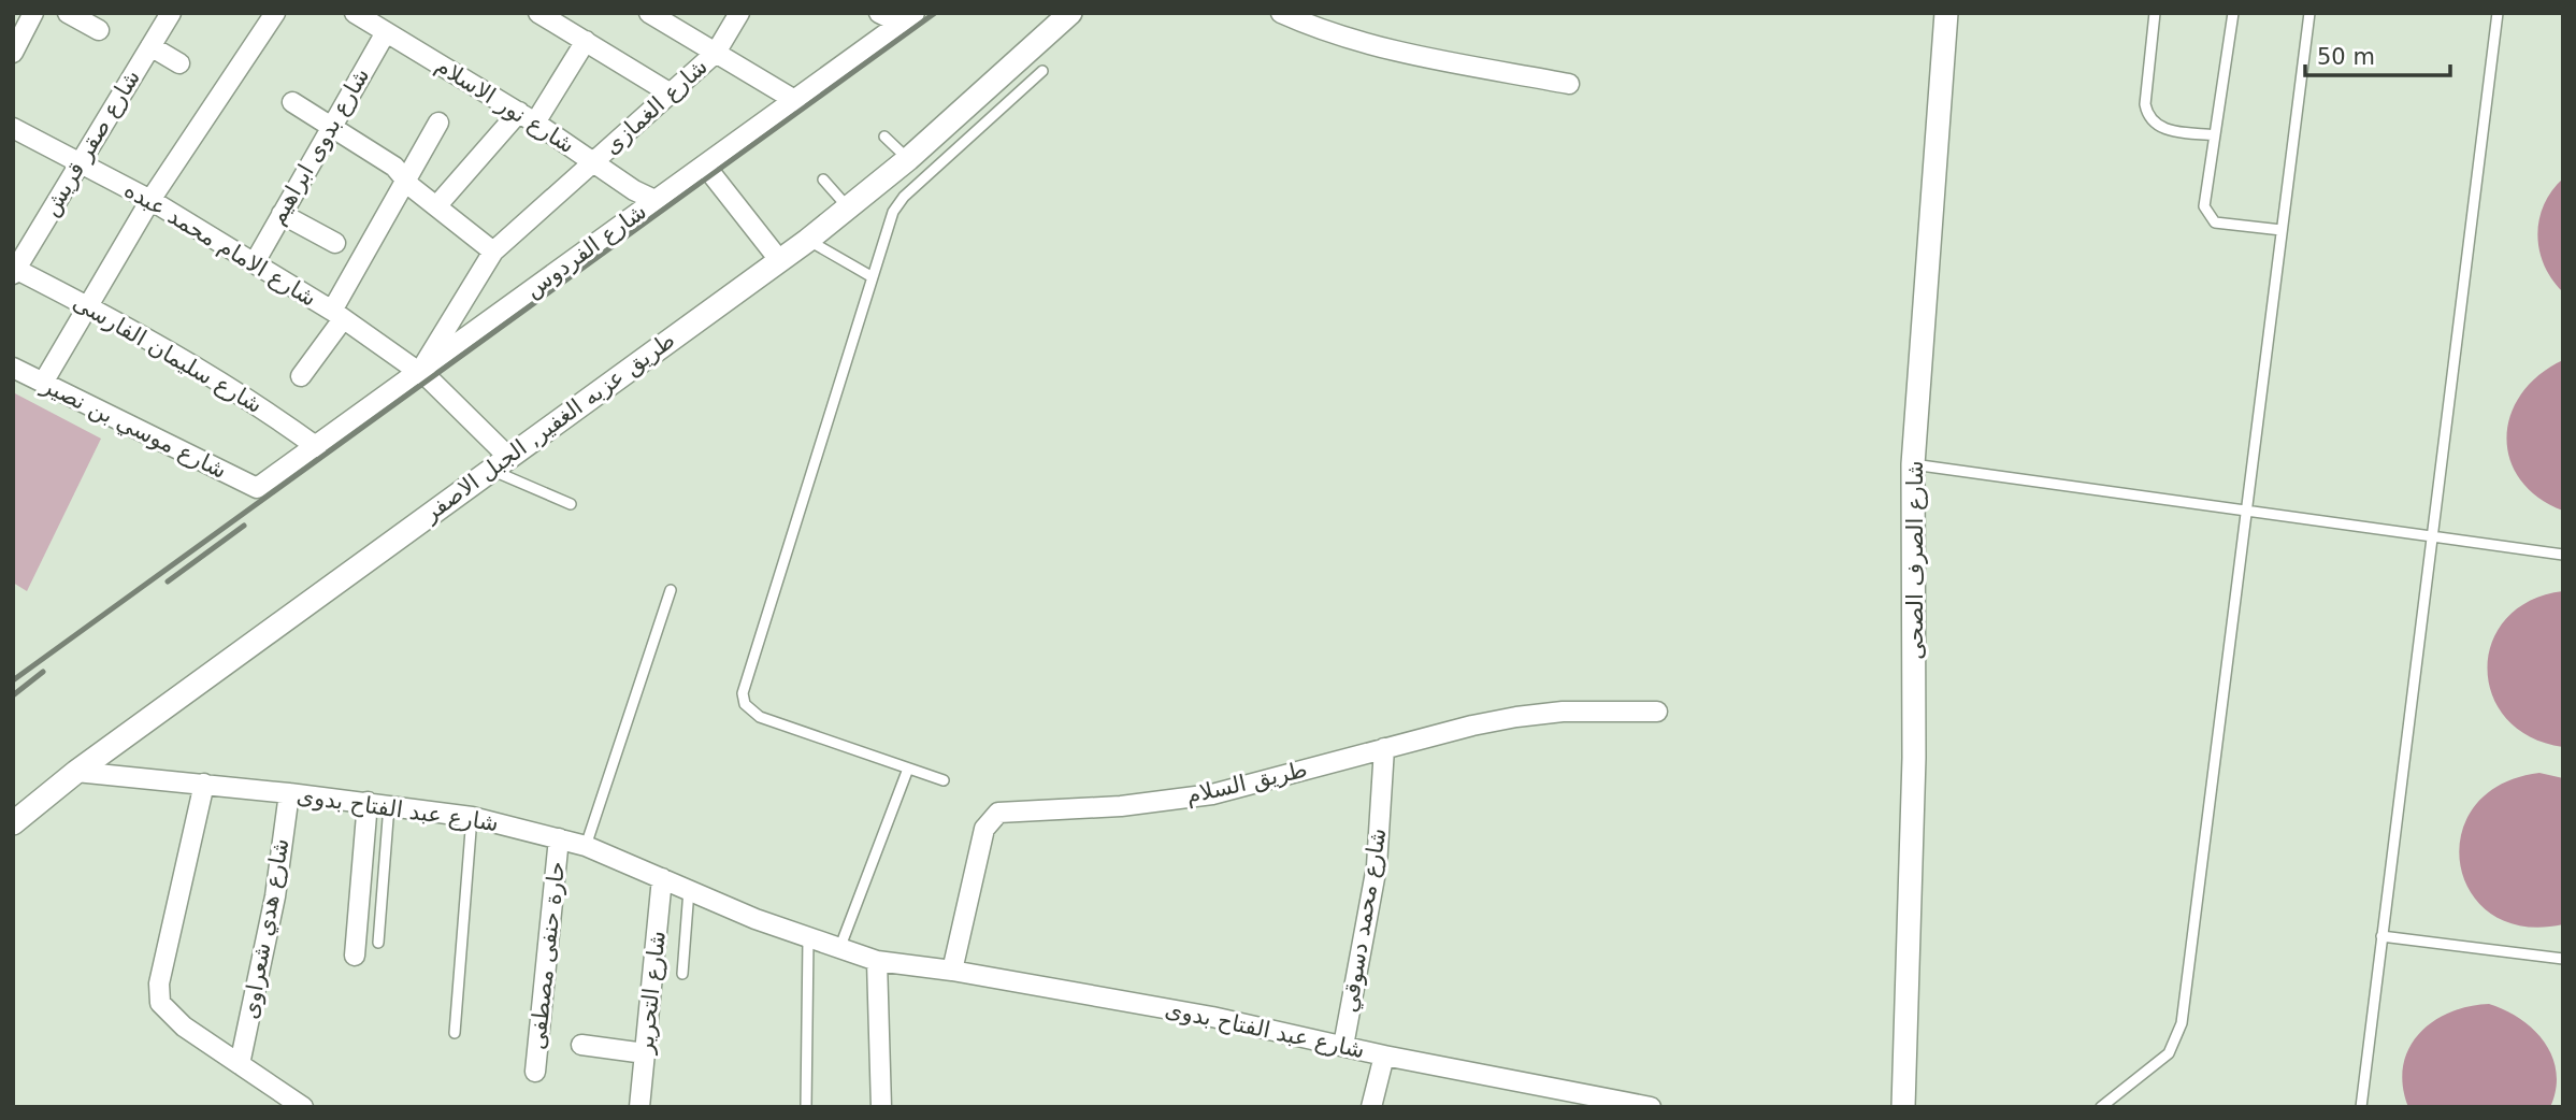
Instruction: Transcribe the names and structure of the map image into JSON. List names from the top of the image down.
{
  "streets": {
    "street": [
      "شارع نور الاسلام",
      "شارع الغمازى",
      "شارع صقر قريش",
      "شارع بدوى ابراهيم",
      "شارع الامام محمد عبده",
      "شارع الفردوس",
      "شارع سليمان الفارسى",
      "طريق عزبه الغفير, الجبل الاصفر",
      "شارع موسي بن نصير",
      "شارع الصرف الصحى",
      "طريق السلام",
      "شارع عبد الفتاح بدوى",
      "شارع محمد دسوقي",
      "شارع هدي شعراوى",
      "حارة حنفى مصطفى",
      "شارع التحرير"
    ]
  },
  "crossings": [
    ["شارع نور الاسلام", "شارع الغمازى"],
    ["شارع نور الاسلام", "شارع بدوى ابراهيم"],
    ["شارع نور الاسلام", "شارع الفردوس"],
    ["شارع الغمازى", "شارع الامام محمد عبده"],
    ["شارع الغمازى", "شارع الفردوس"],
    ["شارع صقر قريش", "شارع الامام محمد عبده"],
    ["شارع صقر قريش", "شارع سليمان الفارسى"],
    ["شارع بدوى ابراهيم", "شارع الامام محمد عبده"],
    ["شارع الامام محمد عبده", "شارع الفردوس"],
    ["شارع الامام محمد عبده", "طريق عزبه الغفير, الجبل الاصفر"],
    ["شارع الفردوس", "شارع سليمان الفارسى"],
    ["شارع الفردوس", "شارع موسي بن نصير"],
    ["طريق عزبه الغفير, الجبل الاصفر", "شارع عبد الفتاح بدوى"],
    ["طريق السلام", "شارع عبد الفتاح بدوى"],
    ["طريق السلام", "شارع محمد دسوقي"],
    ["شارع عبد الفتاح بدوى", "شارع محمد دسوقي"],
    ["شارع عبد الفتاح بدوى", "شارع هدي شعراوى"],
    ["شارع عبد الفتاح بدوى", "حارة حنفى مصطفى"],
    ["شارع عبد الفتاح بدوى", "شارع التحرير"]
  ],
  "scale_bar": "50 m"
}
